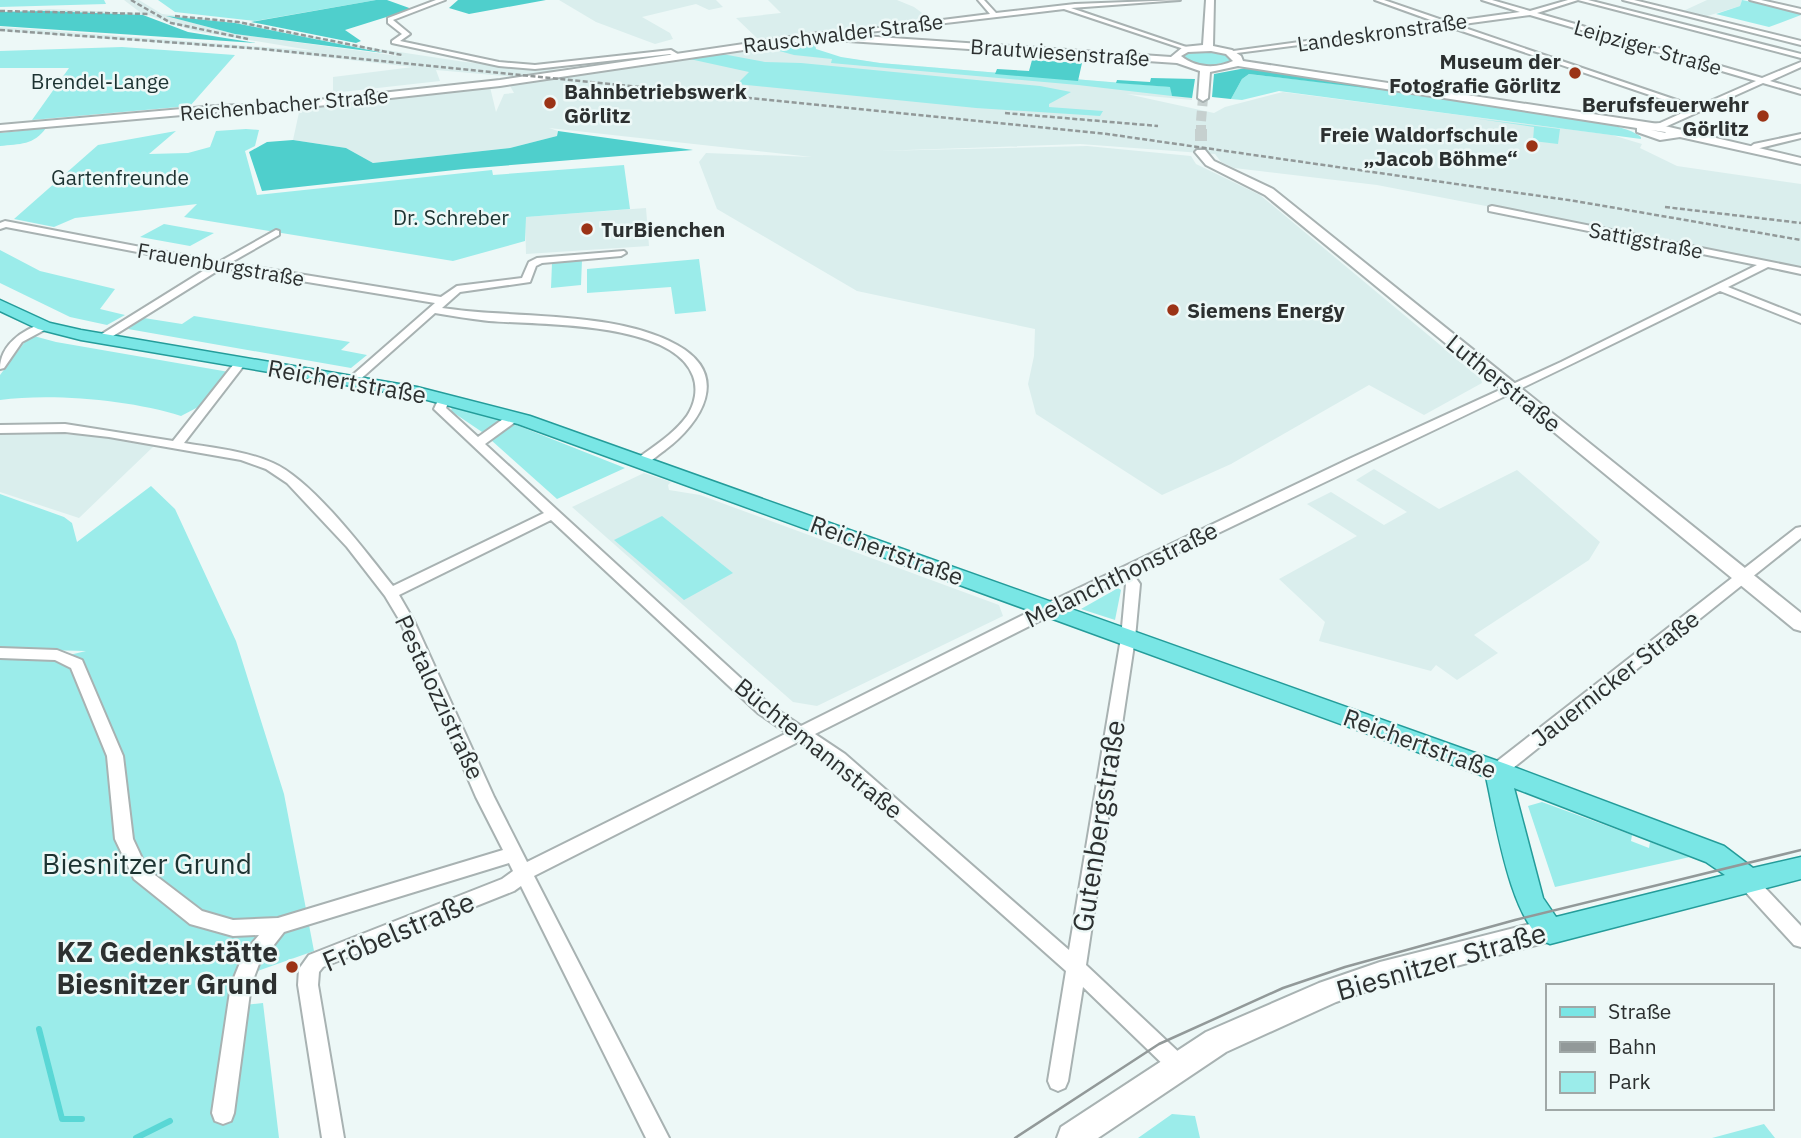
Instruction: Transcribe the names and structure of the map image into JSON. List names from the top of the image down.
{
  "streets": {
    "main road": [
      "Rauschwalder Straße",
      "Brautwiesenstraße",
      "Reichenbacher Straße",
      "Reichertstraße",
      "Lutherstraße",
      "Biesnitzer Straße"
    ],
    "street": [
      "Landeskronstraße",
      "Leipziger Straße",
      "Sattigstraße",
      "Frauenburgstraße",
      "Melanchthonstraße",
      "Jauernicker Straße",
      "Pestalozzistraße",
      "Büchtemannstraße",
      "Gutenbergstraße",
      "Fröbelstraße"
    ]
  },
  "crossings": [
    ["Landeskronstraße", "Leipziger Straße"],
    ["Rauschwalder Straße", "Brautwiesenstraße"],
    ["Rauschwalder Straße", "Reichenbacher Straße"],
    ["Sattigstraße", "Melanchthonstraße"],
    ["Reichertstraße", "Melanchthonstraße"],
    ["Reichertstraße", "Jauernicker Straße"],
    ["Reichertstraße", "Büchtemannstraße"],
    ["Reichertstraße", "Gutenbergstraße"],
    ["Reichertstraße", "Biesnitzer Straße"],
    ["Lutherstraße", "Melanchthonstraße"],
    ["Lutherstraße", "Jauernicker Straße"],
    ["Melanchthonstraße", "Pestalozzistraße"],
    ["Melanchthonstraße", "Büchtemannstraße"],
    ["Melanchthonstraße", "Gutenbergstraße"],
    ["Melanchthonstraße", "Fröbelstraße"],
    ["Pestalozzistraße", "Fröbelstraße"],
    ["Büchtemannstraße", "Gutenbergstraße"],
    ["Büchtemannstraße", "Biesnitzer Straße"]
  ],
  "parks": [
    "Brendel-Lange",
    "Gartenfreunde",
    "Dr. Schreber",
    "Biesnitzer Grund"
  ],
  "places": [
    "Museum der Fotografie Görlitz",
    "Bahnbetriebswerk Görlitz",
    "Berufsfeuerwehr Görlitz",
    "Freie Waldorfschule „Jacob Böhme“",
    "TurBienchen",
    "Siemens Energy",
    "KZ Gedenkstätte Biesnitzer Grund"
  ],
  "legend": ["Straße", "Bahn", "Park"]
}
